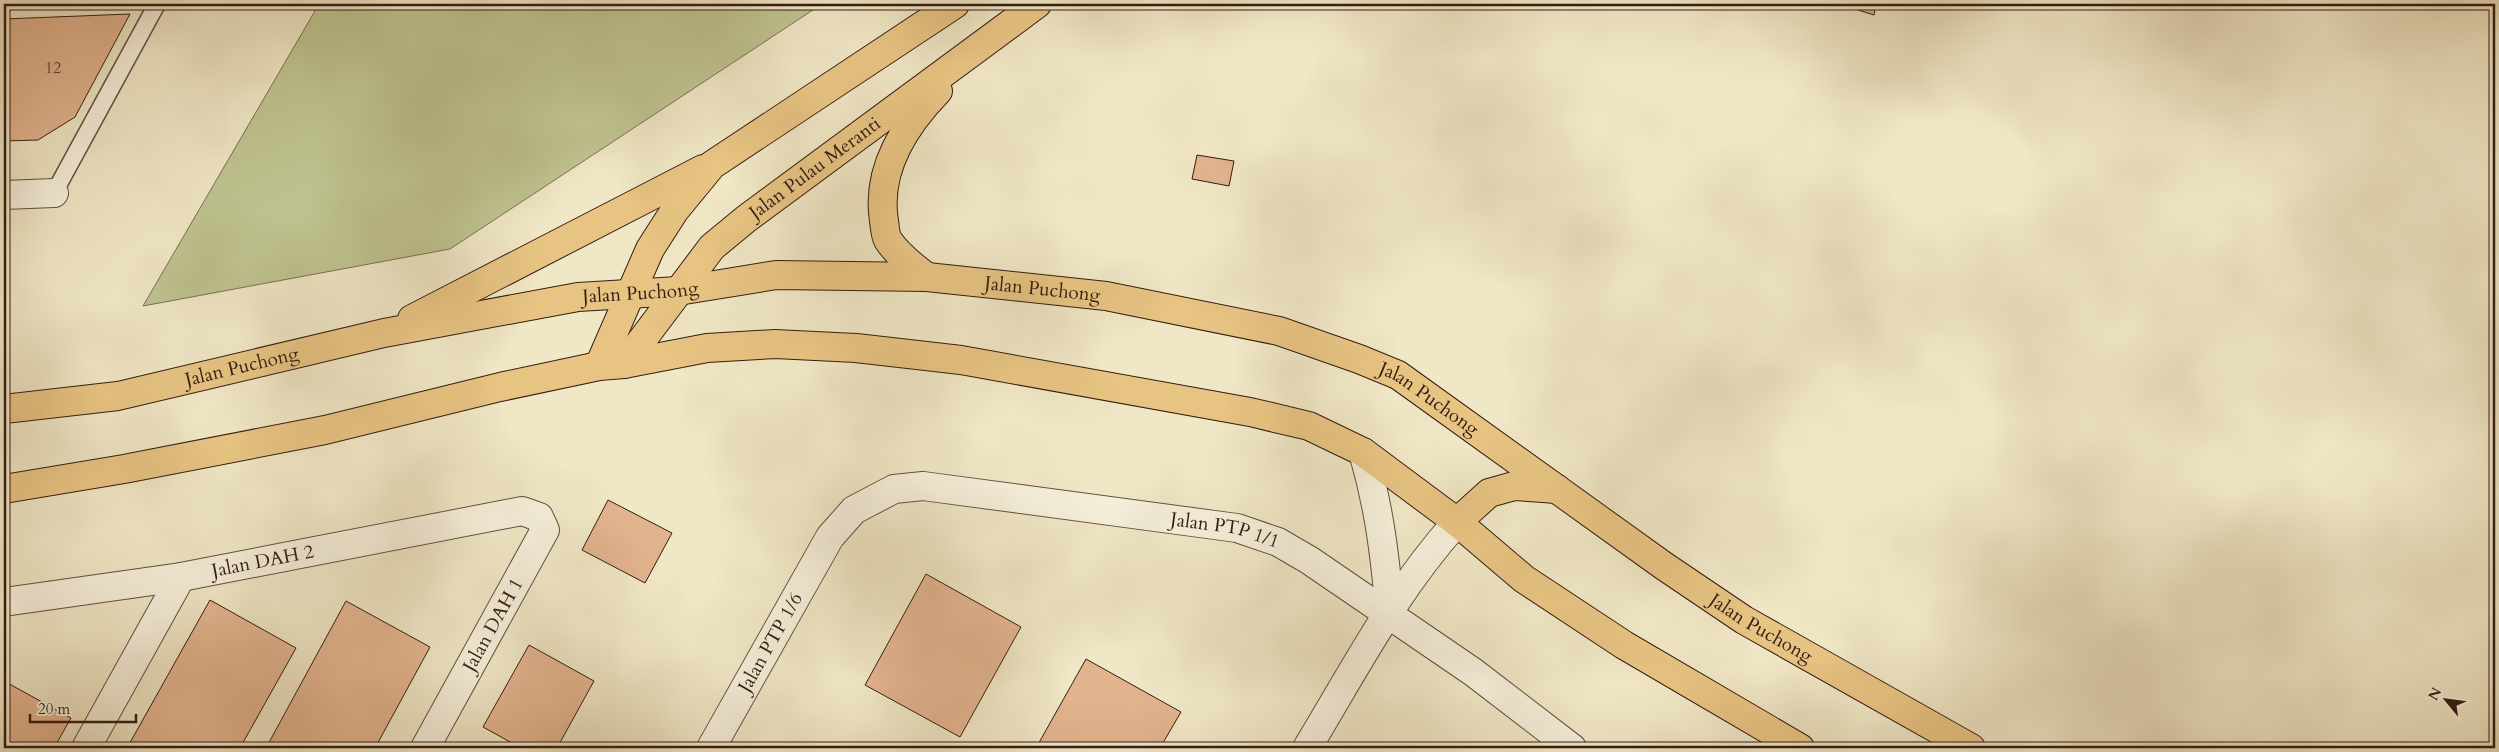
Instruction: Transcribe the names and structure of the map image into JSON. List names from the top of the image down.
{
  "streets": {
    "main road": ["Jalan Pulau Meranti", "Jalan Puchong"],
    "street": [
      "Jalan PTP 1/1",
      "Jalan DAH 2",
      "Jalan DAH 1",
      "Jalan PTP 1/6"
    ]
  },
  "crossings": [
    ["Jalan Pulau Meranti", "Jalan Puchong"],
    ["Jalan PTP 1/1", "Jalan PTP 1/6"],
    ["Jalan DAH 2", "Jalan DAH 1"]
  ],
  "house_numbers": ["12"],
  "scale_bar": "20 m",
  "north": "top left"
}
